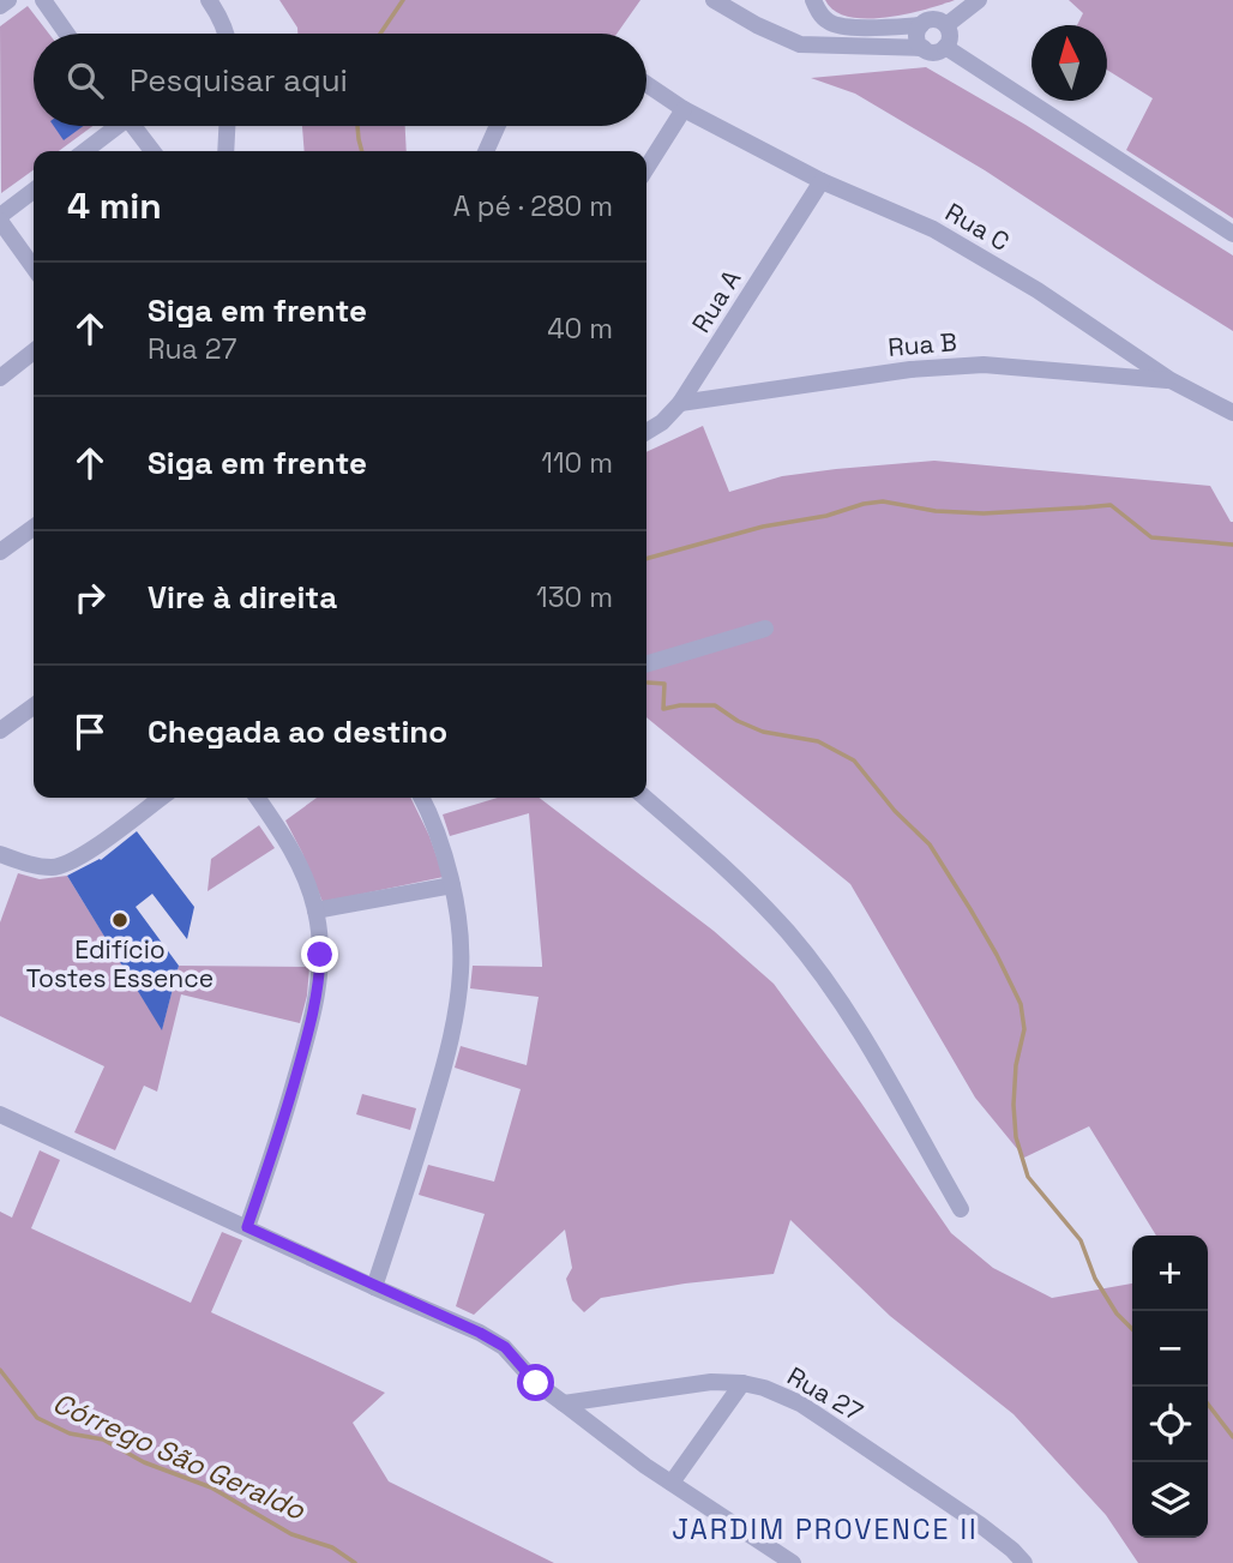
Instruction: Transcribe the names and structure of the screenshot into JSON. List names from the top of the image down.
{
  "streets": {
    "street": [
      "Rua C",
      "Rua A",
      "Rua B",
      "Rua 27"
    ]
  },
  "crossings": [
    ["Rua C", "Rua A"],
    ["Rua C", "Rua B"],
    ["Rua A", "Rua B"]
  ],
  "districts": ["JARDIM PROVENCE II"],
  "water": ["Córrego São Geraldo"],
  "places": ["Edifício Tostes Essence"],
  "north": "top",
  "page": {
    "search": "Pesquisar aqui",
    "heading": ["4 min", "A pé · 280 m"],
    "list": [
      ["Siga em frente", "Rua 27", "40 m"],
      ["Siga em frente", "110 m"],
      ["Vire à direita", "130 m"],
      "Chegada ao destino"
    ],
    "map_buttons": ["+", "−"]
  }
}
